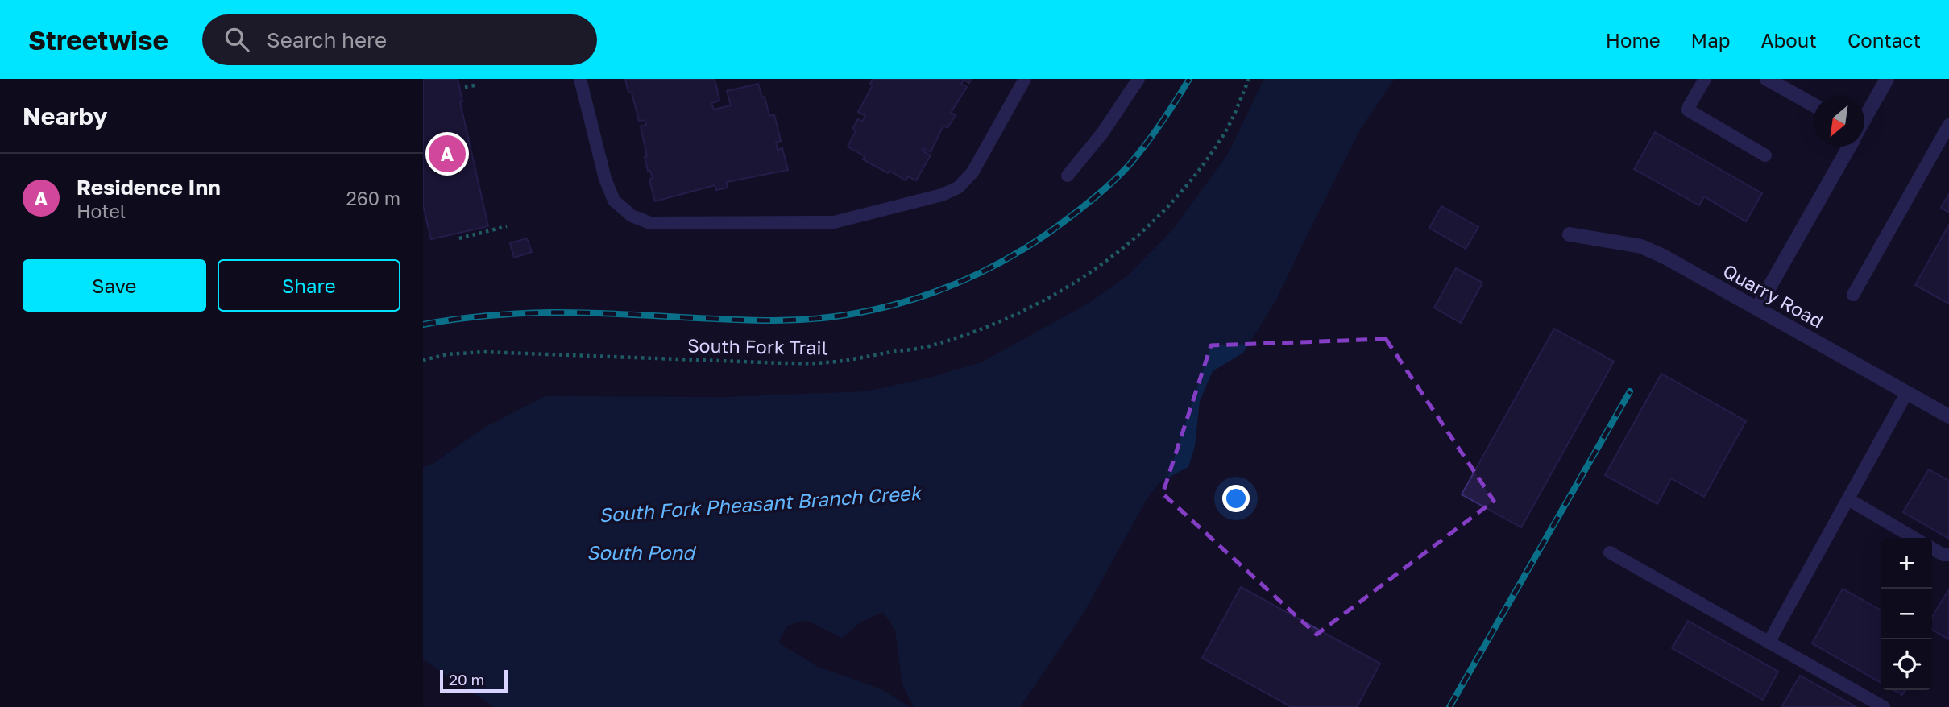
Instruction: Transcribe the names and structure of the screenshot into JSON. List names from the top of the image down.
{
  "streets": {
    "street": ["Quarry Road"],
    "path": ["South Fork Trail"]
  },
  "water": ["South Fork Pheasant Branch Creek", "South Pond"],
  "scale_bar": "20 m",
  "north": "bottom left",
  "page": {
    "header": "Streetwise",
    "search": "Search here",
    "nav": [
      "Home",
      "Map",
      "About",
      "Contact"
    ],
    "heading": "Nearby",
    "pins": "A",
    "list": [
      {
        "mark": "A",
        "name": "Residence Inn",
        "note": "Hotel",
        "value": "260 m"
      }
    ],
    "buttons": ["Save", "Share"],
    "map_buttons": ["+", "−"],
    "scale": "20 m"
  }
}
